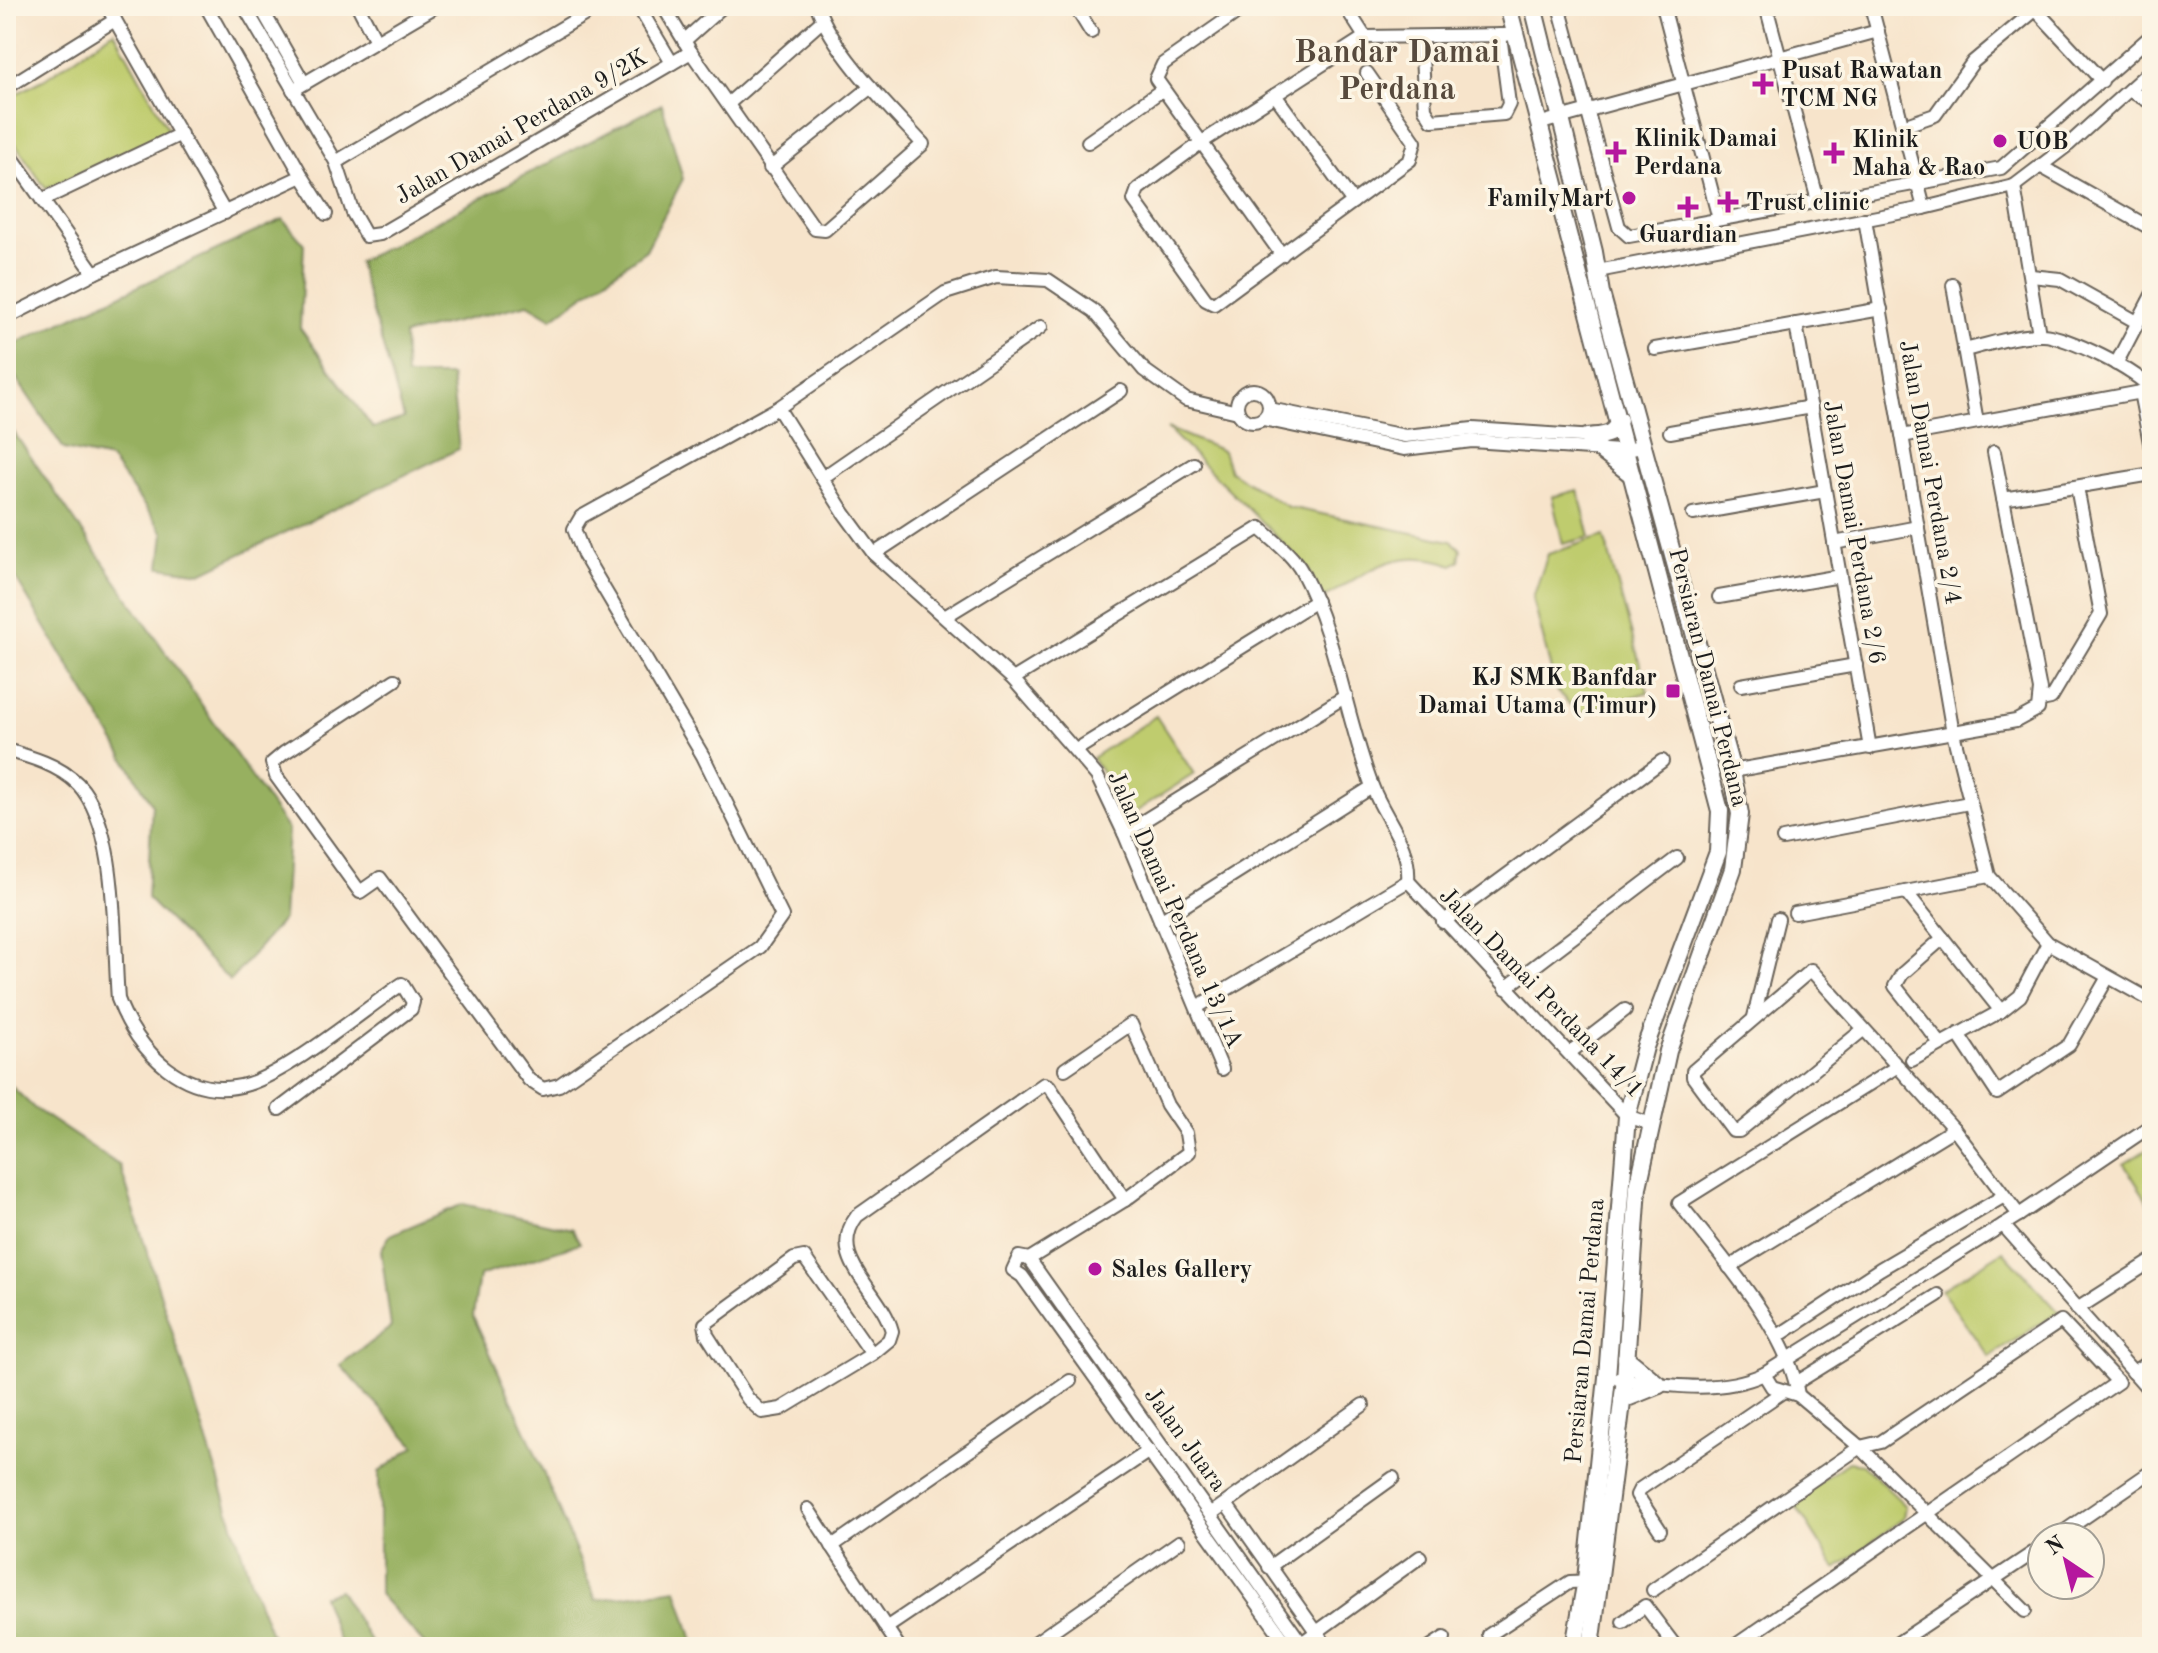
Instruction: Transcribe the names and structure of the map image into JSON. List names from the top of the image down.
{
  "streets": {
    "main road": ["Persiaran Damai Perdana"],
    "street": [
      "Jalan Damai Perdana 9/2K",
      "Jalan Damai Perdana 2/4",
      "Jalan Damai Perdana 2/6",
      "Jalan Damai Perdana 13/1A",
      "Jalan Damai Perdana 14/1",
      "Jalan Juara"
    ]
  },
  "crossings": [
    ["Persiaran Damai Perdana", "Jalan Damai Perdana 14/1"]
  ],
  "districts": ["Bandar Damai Perdana"],
  "places": {
    "health": [
      "Pusat Rawatan TCM NG",
      "Klinik Damai Perdana",
      "Klinik Maha & Rao",
      "Trust clinic",
      "Guardian"
    ],
    "other": ["UOB", "FamilyMart", "Sales Gallery"],
    "transit": ["KJ SMK Banfdar Damai Utama (Timur)"]
  },
  "north": "top left"
}
